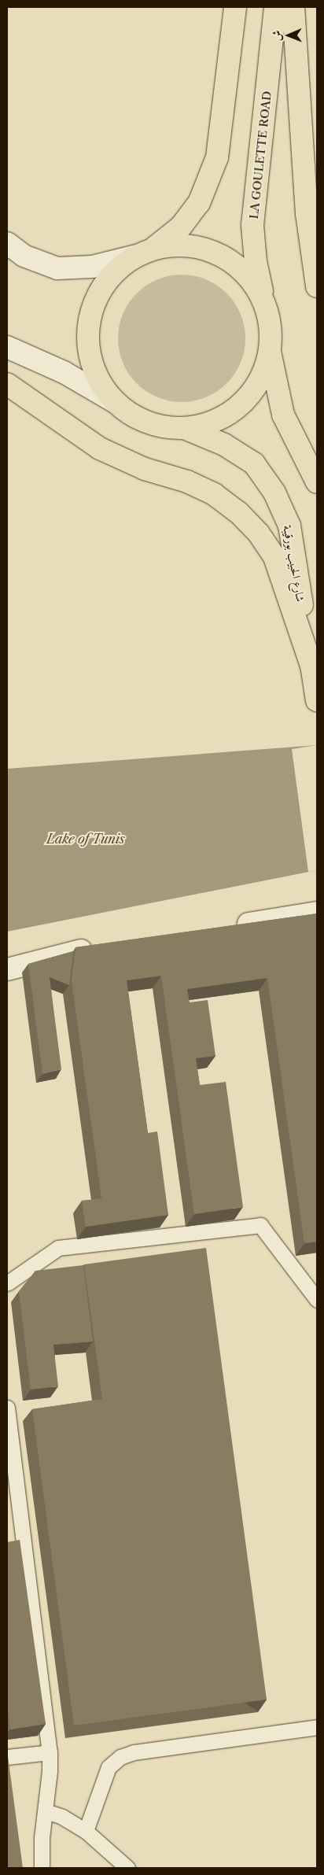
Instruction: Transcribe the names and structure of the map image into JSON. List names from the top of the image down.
{
  "streets": {
    "main road": ["LA GOULETTE ROAD", "شارع الحبيب بورقيبة"]
  },
  "water": ["Lake of Tunis"],
  "north": "left"
}
